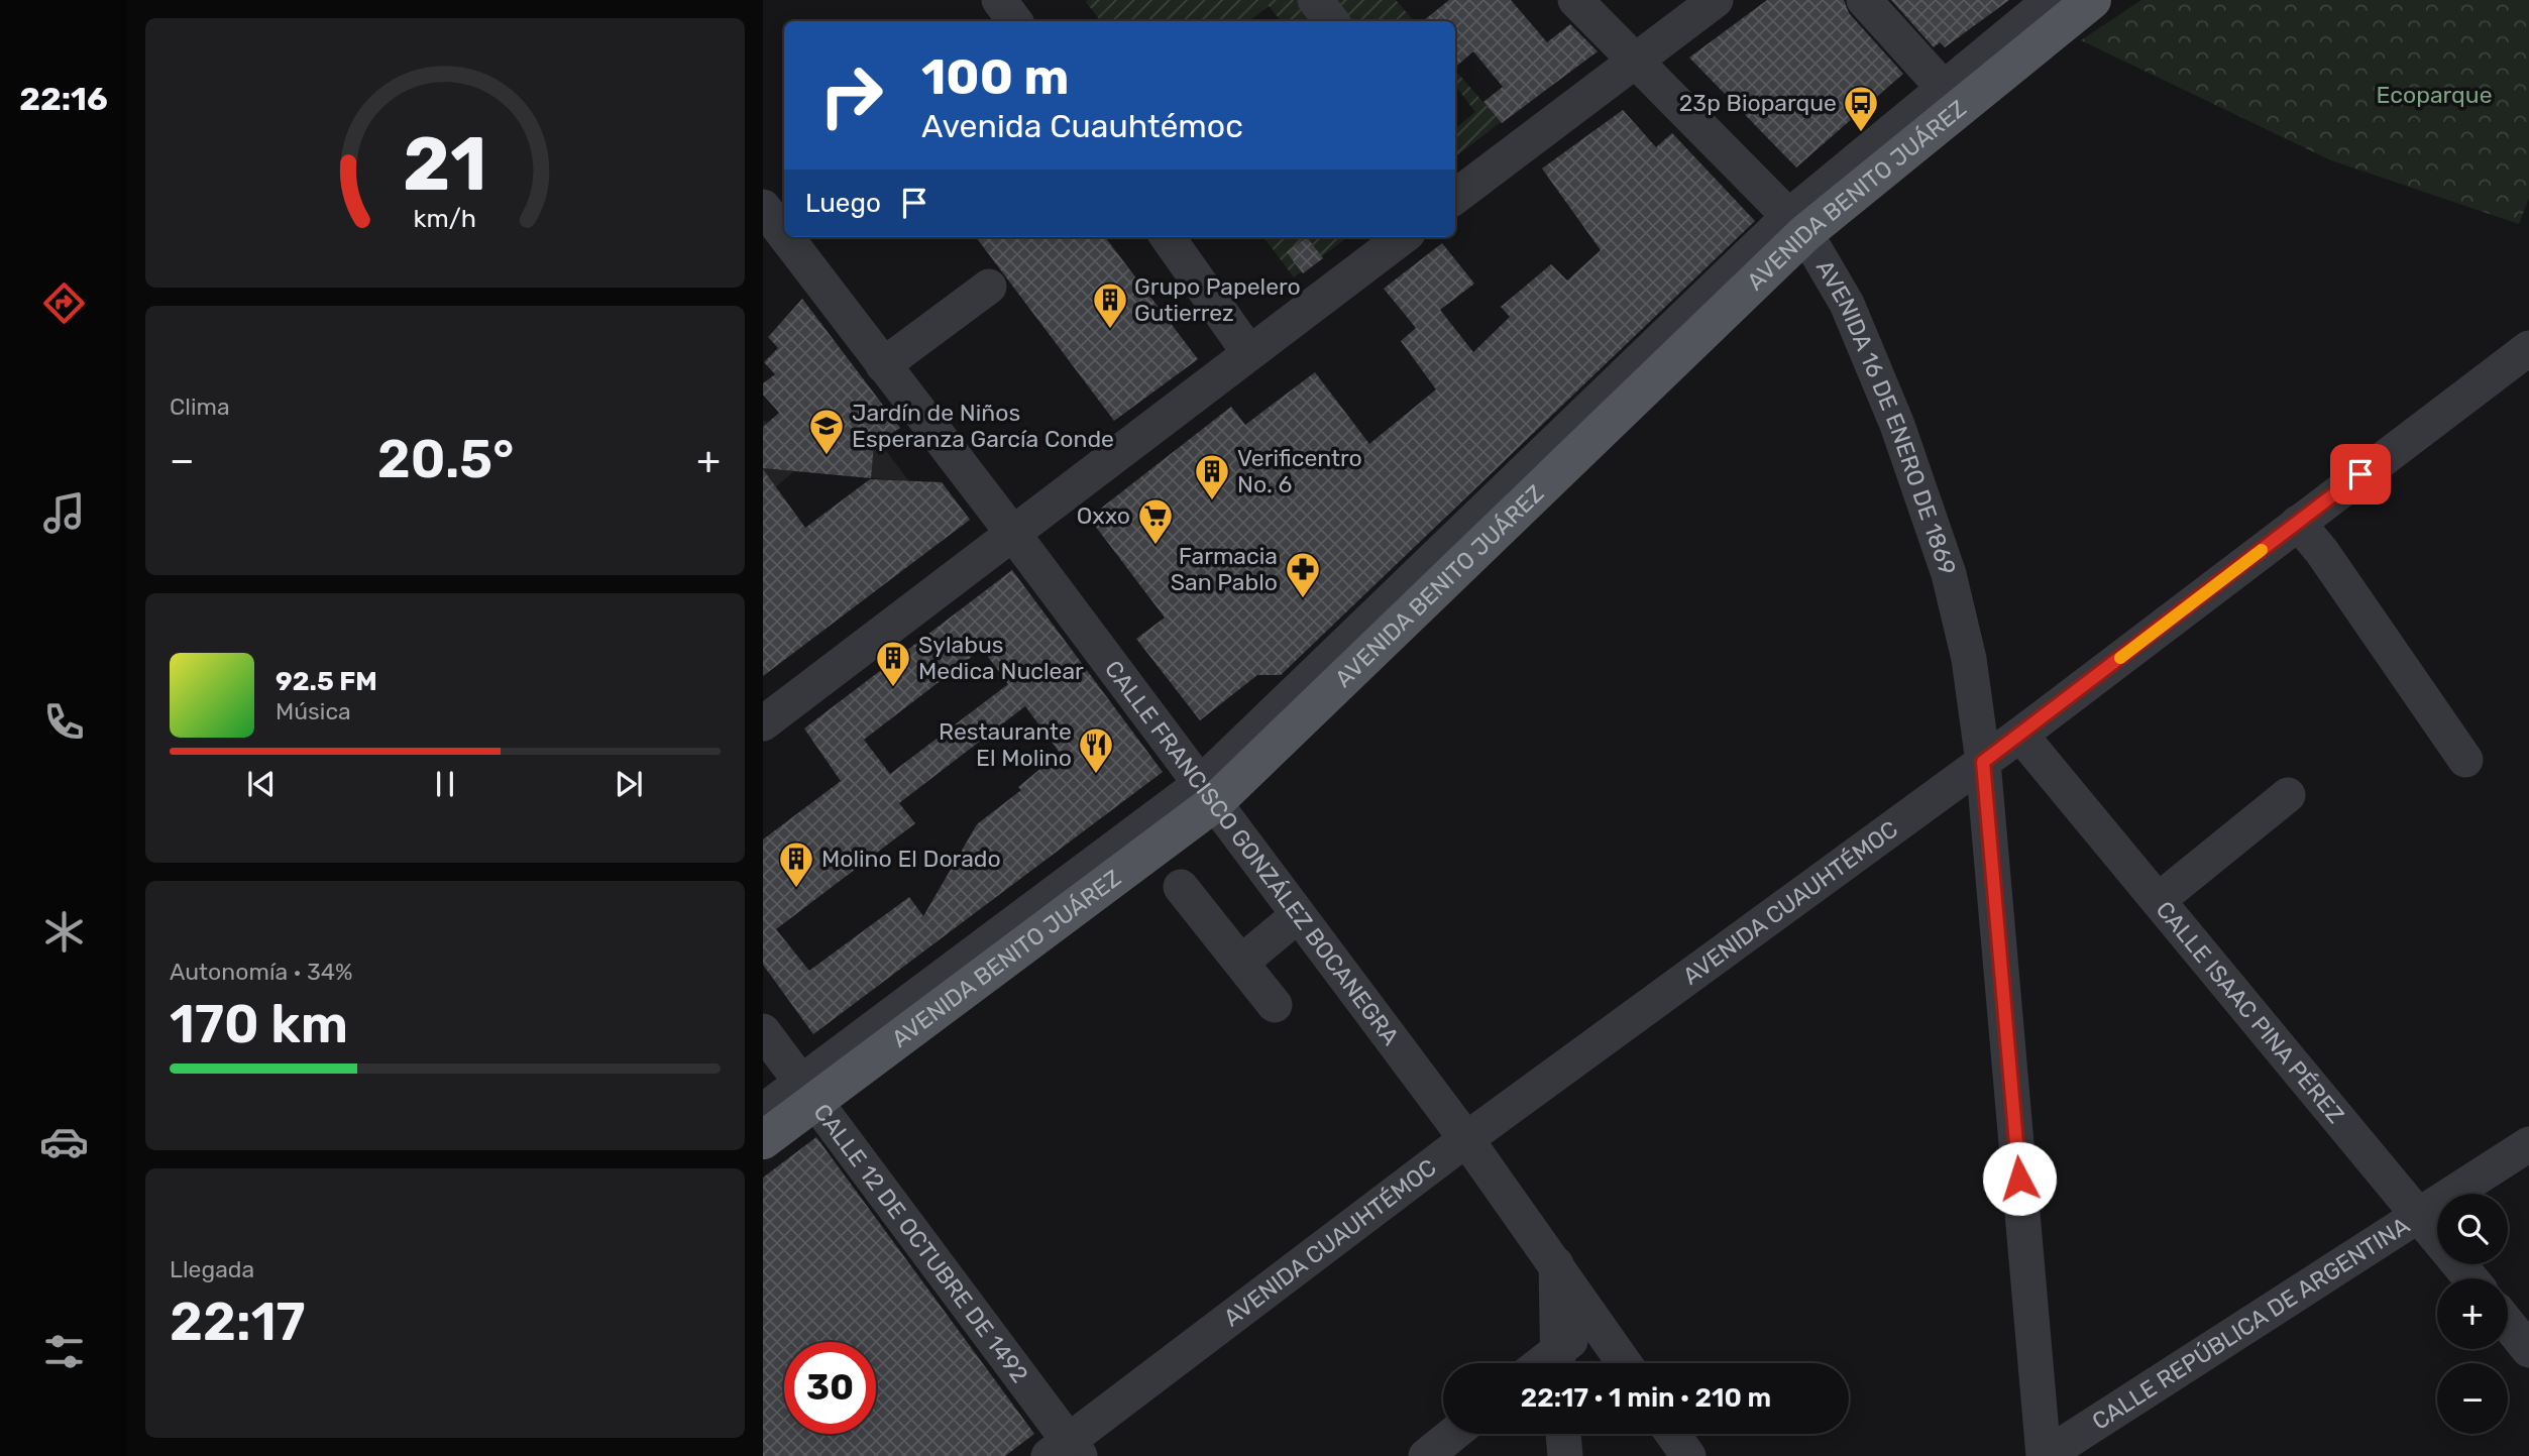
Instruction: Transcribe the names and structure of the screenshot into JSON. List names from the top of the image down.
{
  "streets": {
    "main road": ["AVENIDA BENITO JUÁREZ"],
    "street": [
      "AVENIDA 16 DE ENERO DE 1869",
      "CALLE FRANCISCO GONZÁLEZ BOCANEGRA",
      "AVENIDA CUAUHTÉMOC",
      "CALLE ISAAC PINA PÉREZ",
      "CALLE 12 DE OCTUBRE DE 1492",
      "CALLE REPÚBLICA DE ARGENTINA"
    ]
  },
  "crossings": [
    ["AVENIDA BENITO JUÁREZ", "AVENIDA 16 DE ENERO DE 1869"],
    ["AVENIDA BENITO JUÁREZ", "CALLE FRANCISCO GONZÁLEZ BOCANEGRA"],
    ["AVENIDA BENITO JUÁREZ", "CALLE 12 DE OCTUBRE DE 1492"],
    ["AVENIDA 16 DE ENERO DE 1869", "AVENIDA CUAUHTÉMOC"],
    ["AVENIDA 16 DE ENERO DE 1869", "CALLE REPÚBLICA DE ARGENTINA"],
    ["CALLE FRANCISCO GONZÁLEZ BOCANEGRA", "AVENIDA CUAUHTÉMOC"],
    ["AVENIDA CUAUHTÉMOC", "CALLE ISAAC PINA PÉREZ"],
    ["AVENIDA CUAUHTÉMOC", "CALLE 12 DE OCTUBRE DE 1492"],
    ["CALLE ISAAC PINA PÉREZ", "CALLE REPÚBLICA DE ARGENTINA"]
  ],
  "parks": ["Ecoparque"],
  "places": {
    "bus stop": ["23p Bioparque"],
    "building": [
      "Grupo Papelero Gutierrez",
      "Verificentro No. 6",
      "Sylabus Medica Nuclear",
      "Molino El Dorado"
    ],
    "school or university": ["Jardín de Niños Esperanza García Conde"],
    "supermarket": ["Oxxo"],
    "pharmacy": ["Farmacia San Pablo"],
    "restaurant": ["Restaurante El Molino"]
  },
  "page": {
    "tabs": "22:16",
    "turn": ["100 m", "Avenida Cuauhtémoc"],
    "then": "Luego",
    "tile": [
      "Clima",
      ["Autonomía · 34%", "170 km"],
      ["Llegada", "22:17"]
    ],
    "heat": ["−", "20.5°", "+"],
    "song": ["92.5 FM", "Música"],
    "map_buttons": ["+", "−"],
    "limit": "30",
    "trip": "22:17 · 1 min · 210 m",
    "gauge": ["21", "km/h"]
  }
}
